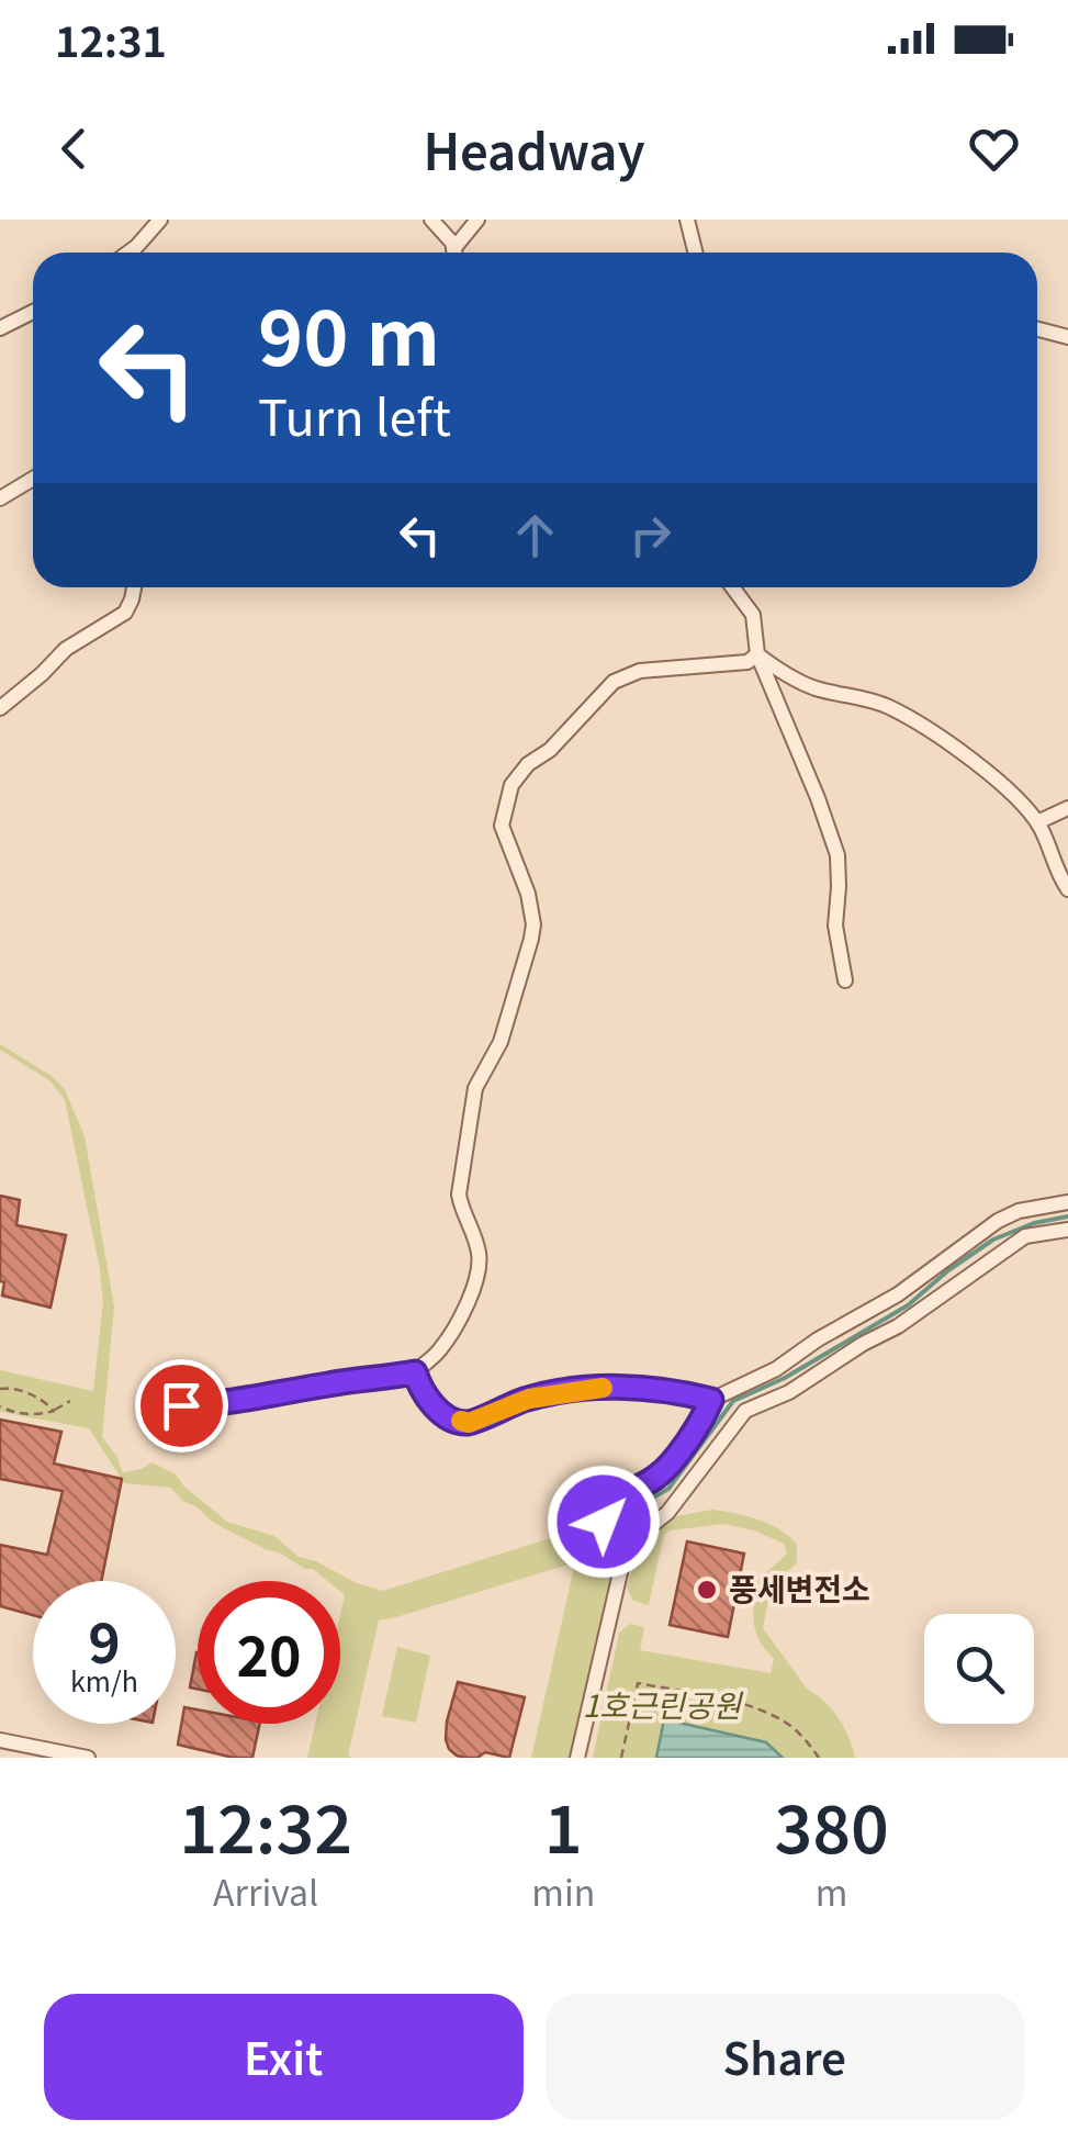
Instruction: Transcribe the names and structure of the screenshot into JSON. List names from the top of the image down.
{
  "parks": ["1호근린공원"],
  "places": ["풍세변전소"],
  "page": {
    "status": "12:31",
    "header": "Headway",
    "turn": ["90 m", "Turn left"],
    "speed": "9 km/h",
    "limit": "20",
    "eta": [
      "12:32",
      "Arrival",
      "1",
      "min",
      "380",
      "m"
    ],
    "buttons": ["Exit", "Share"]
  }
}
